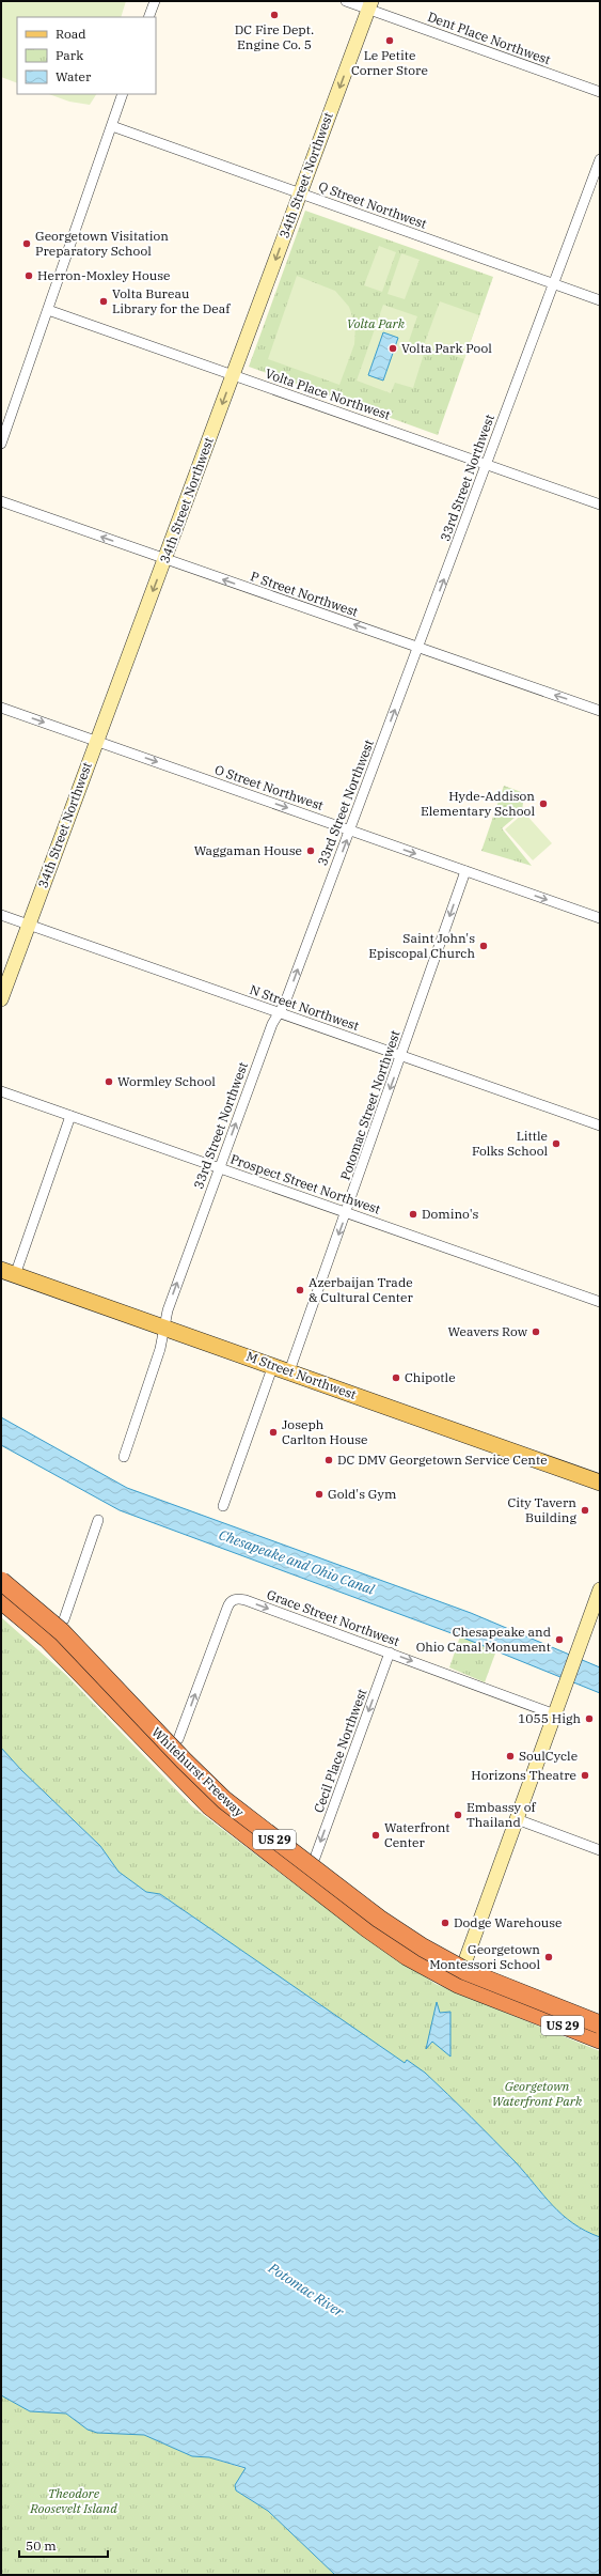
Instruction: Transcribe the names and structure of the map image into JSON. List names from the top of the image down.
{
  "streets": {
    "highway": ["Whitehurst Freeway", "US 29"],
    "main road": ["M Street Northwest"],
    "street": [
      "Dent Place Northwest",
      "34th Street Northwest",
      "Q Street Northwest",
      "Volta Place Northwest",
      "33rd Street Northwest",
      "P Street Northwest",
      "O Street Northwest",
      "N Street Northwest",
      "Potomac Street Northwest",
      "Prospect Street Northwest",
      "Grace Street Northwest",
      "Cecil Place Northwest"
    ]
  },
  "crossings": [
    ["Dent Place Northwest", "34th Street Northwest"],
    ["34th Street Northwest", "Q Street Northwest"],
    ["34th Street Northwest", "Volta Place Northwest"],
    ["34th Street Northwest", "P Street Northwest"],
    ["34th Street Northwest", "O Street Northwest"],
    ["34th Street Northwest", "N Street Northwest"],
    ["Q Street Northwest", "33rd Street Northwest"],
    ["Volta Place Northwest", "33rd Street Northwest"],
    ["33rd Street Northwest", "P Street Northwest"],
    ["33rd Street Northwest", "O Street Northwest"],
    ["33rd Street Northwest", "N Street Northwest"],
    ["33rd Street Northwest", "Prospect Street Northwest"],
    ["33rd Street Northwest", "M Street Northwest"],
    ["O Street Northwest", "Potomac Street Northwest"],
    ["N Street Northwest", "Potomac Street Northwest"],
    ["Potomac Street Northwest", "Prospect Street Northwest"],
    ["Potomac Street Northwest", "M Street Northwest"],
    ["Grace Street Northwest", "Cecil Place Northwest"]
  ],
  "one_way": [
    "34th Street Northwest",
    "33rd Street Northwest",
    "P Street Northwest",
    "O Street Northwest",
    "Potomac Street Northwest",
    "Cecil Place Northwest"
  ],
  "water": ["Chesapeake and Ohio Canal", "Potomac River"],
  "parks": ["Volta Park", "Georgetown Waterfront Park", "Theodore Roosevelt Island"],
  "places": [
    "DC Fire Dept. Engine Co. 5",
    "Le Petite Corner Store",
    "Georgetown Visitation Preparatory School",
    "Herron-Moxley House",
    "Volta Bureau Library for the Deaf",
    "Volta Park Pool",
    "Hyde-Addison Elementary School",
    "Waggaman House",
    "Saint John's Episcopal Church",
    "Wormley School",
    "Little Folks School",
    "Domino's",
    "Azerbaijan Trade & Cultural Center",
    "Weavers Row",
    "Chipotle",
    "Joseph Carlton House",
    "DC DMV Georgetown Service Cente",
    "Gold's Gym",
    "City Tavern Building",
    "Chesapeake and Ohio Canal Monument",
    "1055 High",
    "SoulCycle",
    "Horizons Theatre",
    "Embassy of Thailand",
    "Waterfront Center",
    "Dodge Warehouse",
    "Georgetown Montessori School"
  ],
  "legend": ["Road", "Park", "Water"],
  "scale_bar": "50 m"
}
